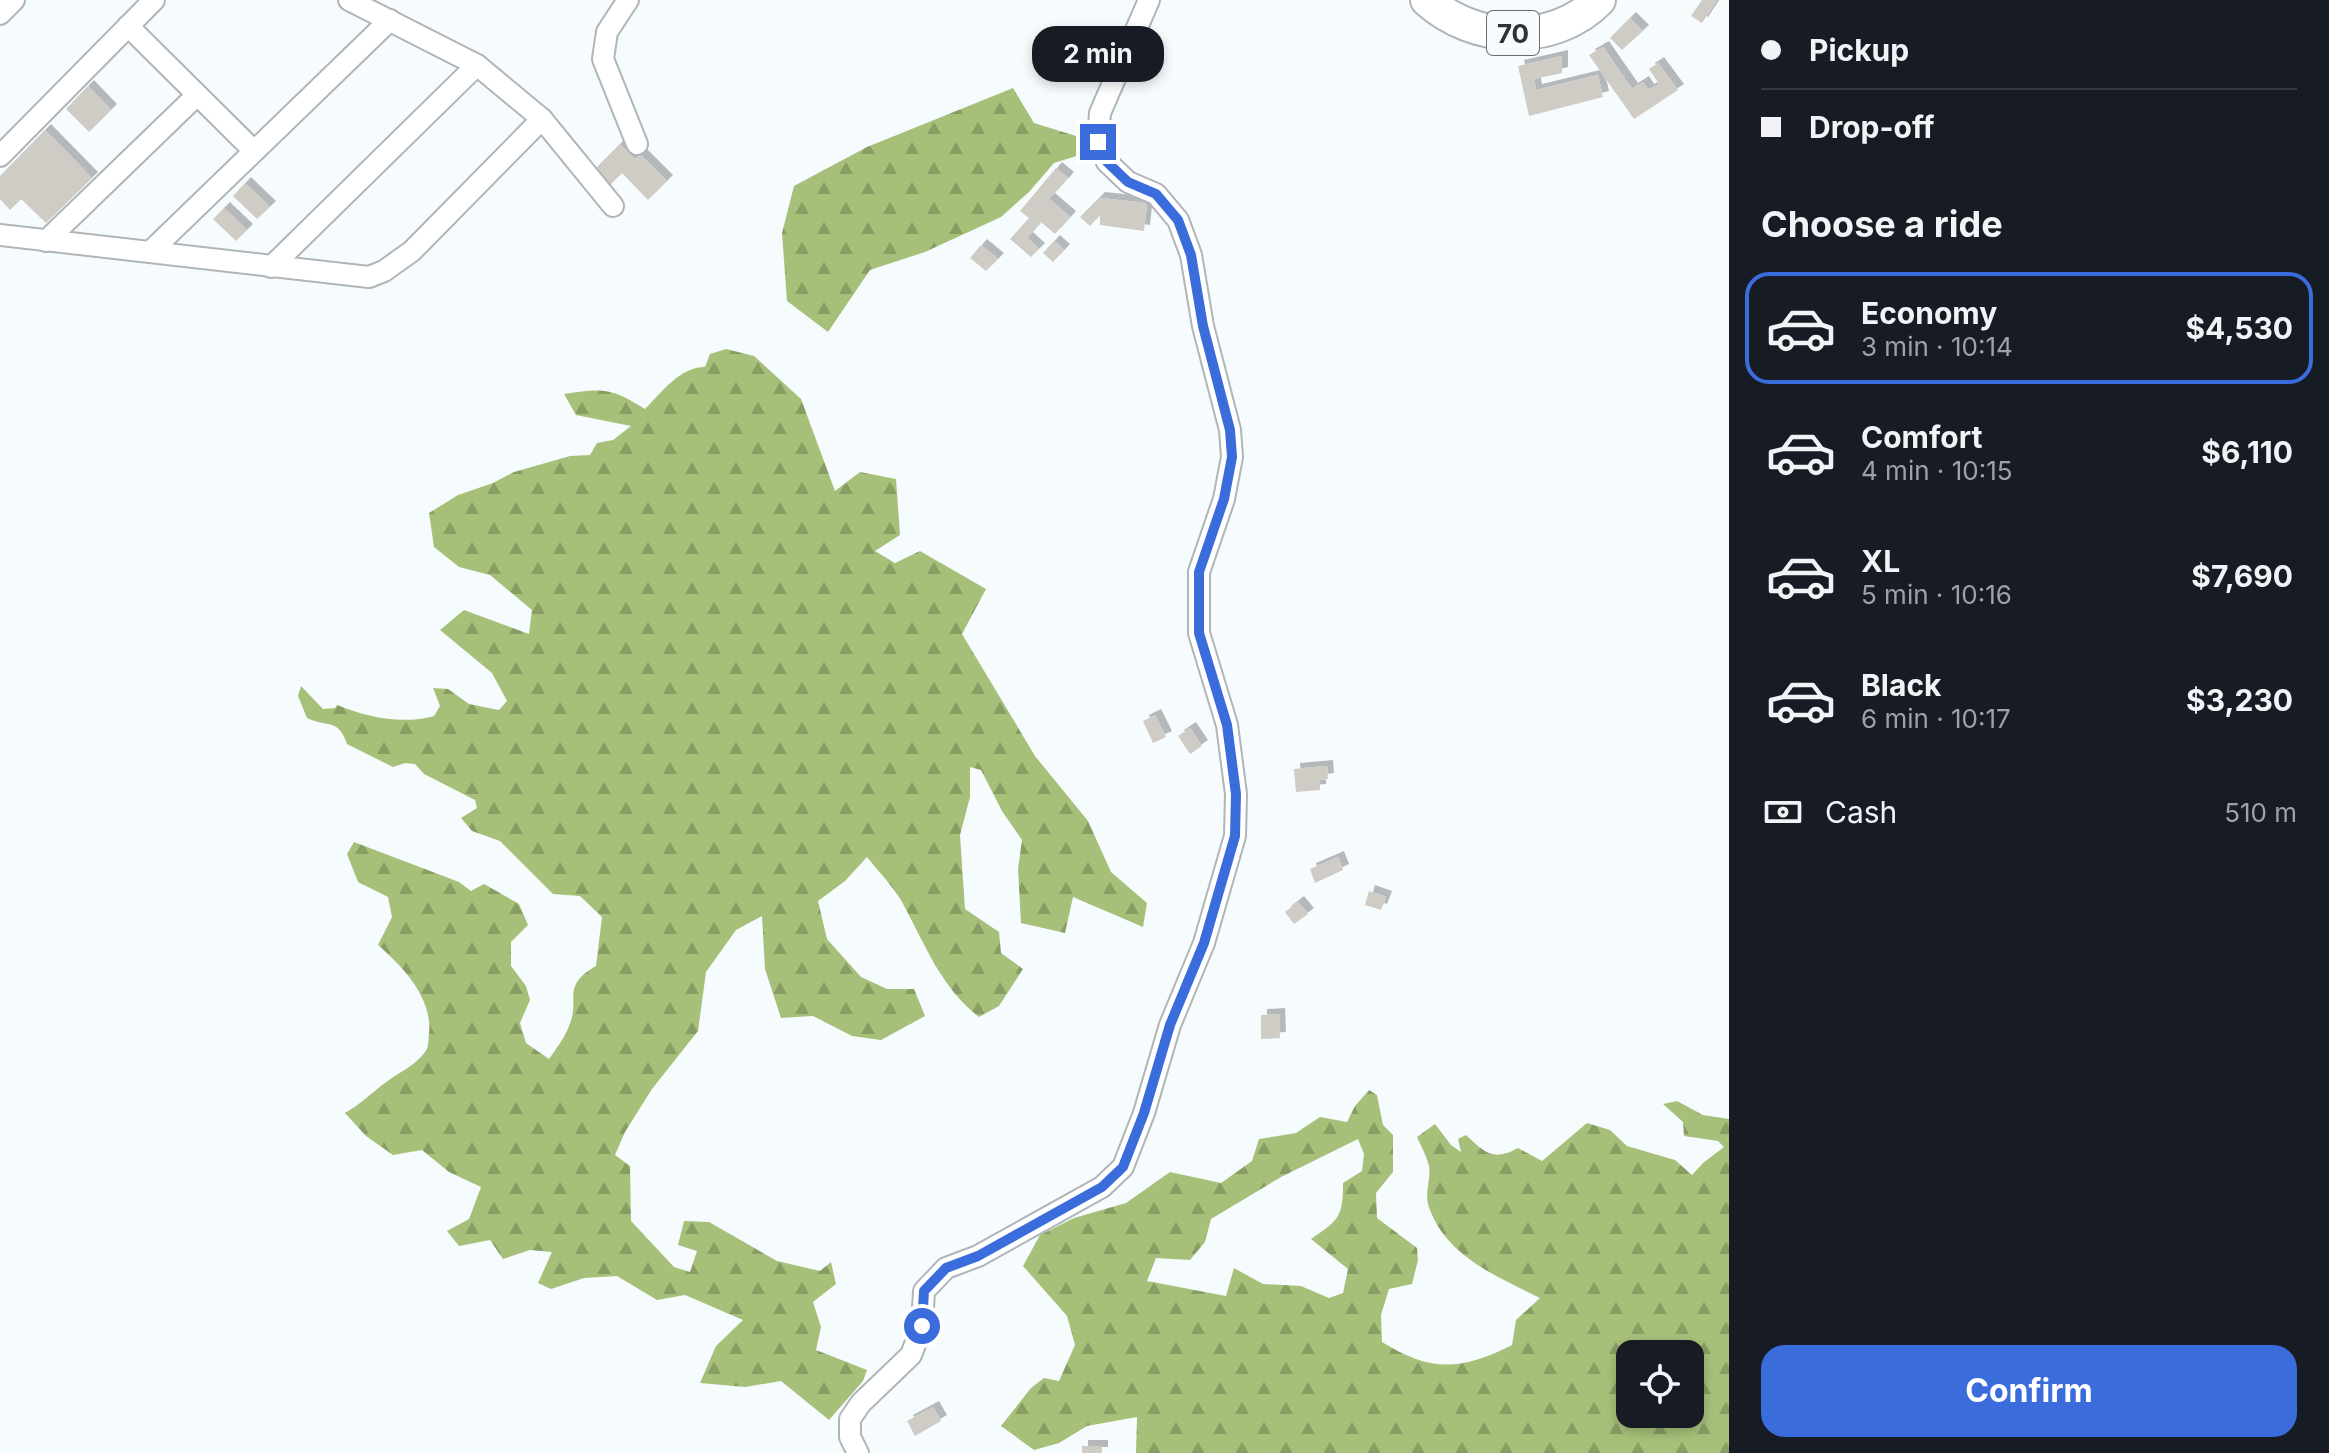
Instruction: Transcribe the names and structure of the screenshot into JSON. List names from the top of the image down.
{
  "streets": {
    "main road": ["70"]
  },
  "page": {
    "banner": ["Pickup", "Drop-off"],
    "bubble": "2 min",
    "heading": "Choose a ride",
    "list": [
      {
        "name": "Economy",
        "note": "3 min · 10:14",
        "value": "$4,530"
      },
      {
        "name": "Comfort",
        "note": "4 min · 10:15",
        "value": "$6,110"
      },
      {
        "name": "XL",
        "note": "5 min · 10:16",
        "value": "$7,690"
      },
      {
        "name": "Black",
        "note": "6 min · 10:17",
        "value": "$3,230"
      }
    ],
    "pay": ["Cash", "510 m"],
    "buttons": "Confirm"
  }
}
